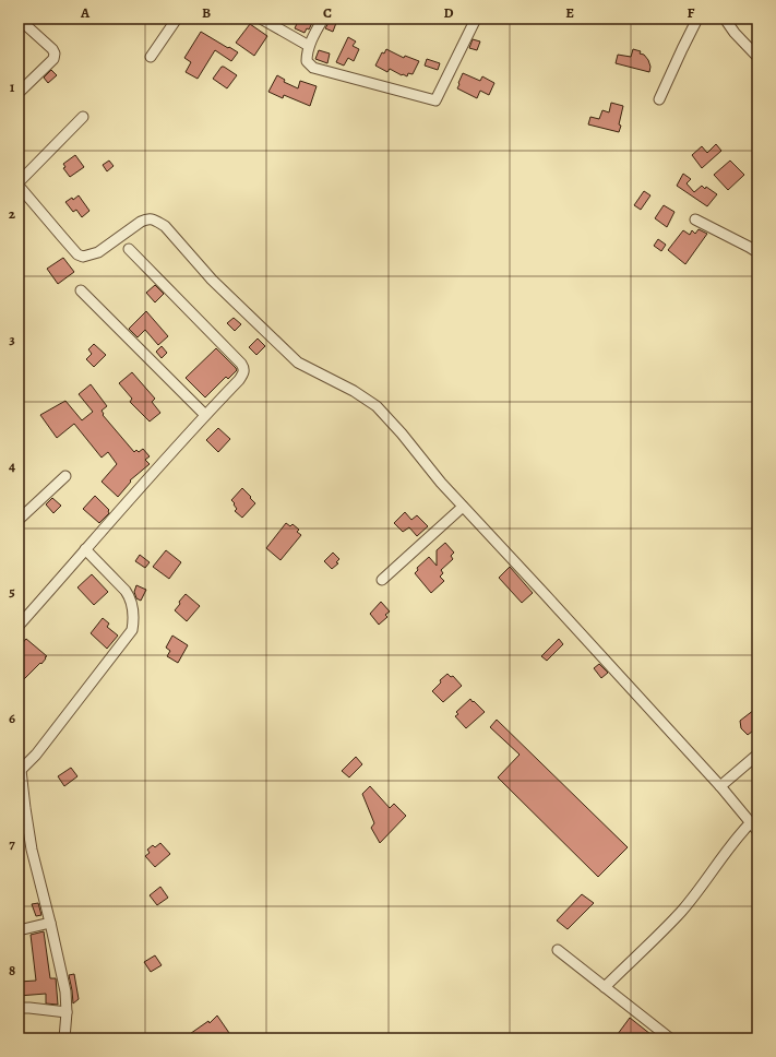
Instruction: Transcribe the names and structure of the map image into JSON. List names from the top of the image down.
{
  "grid": {
    "columns": [
      "A",
      "B",
      "C",
      "D",
      "E",
      "F"
    ],
    "rows": [
      "1",
      "2",
      "3",
      "4",
      "5",
      "6",
      "7",
      "8"
    ]
  }
}
